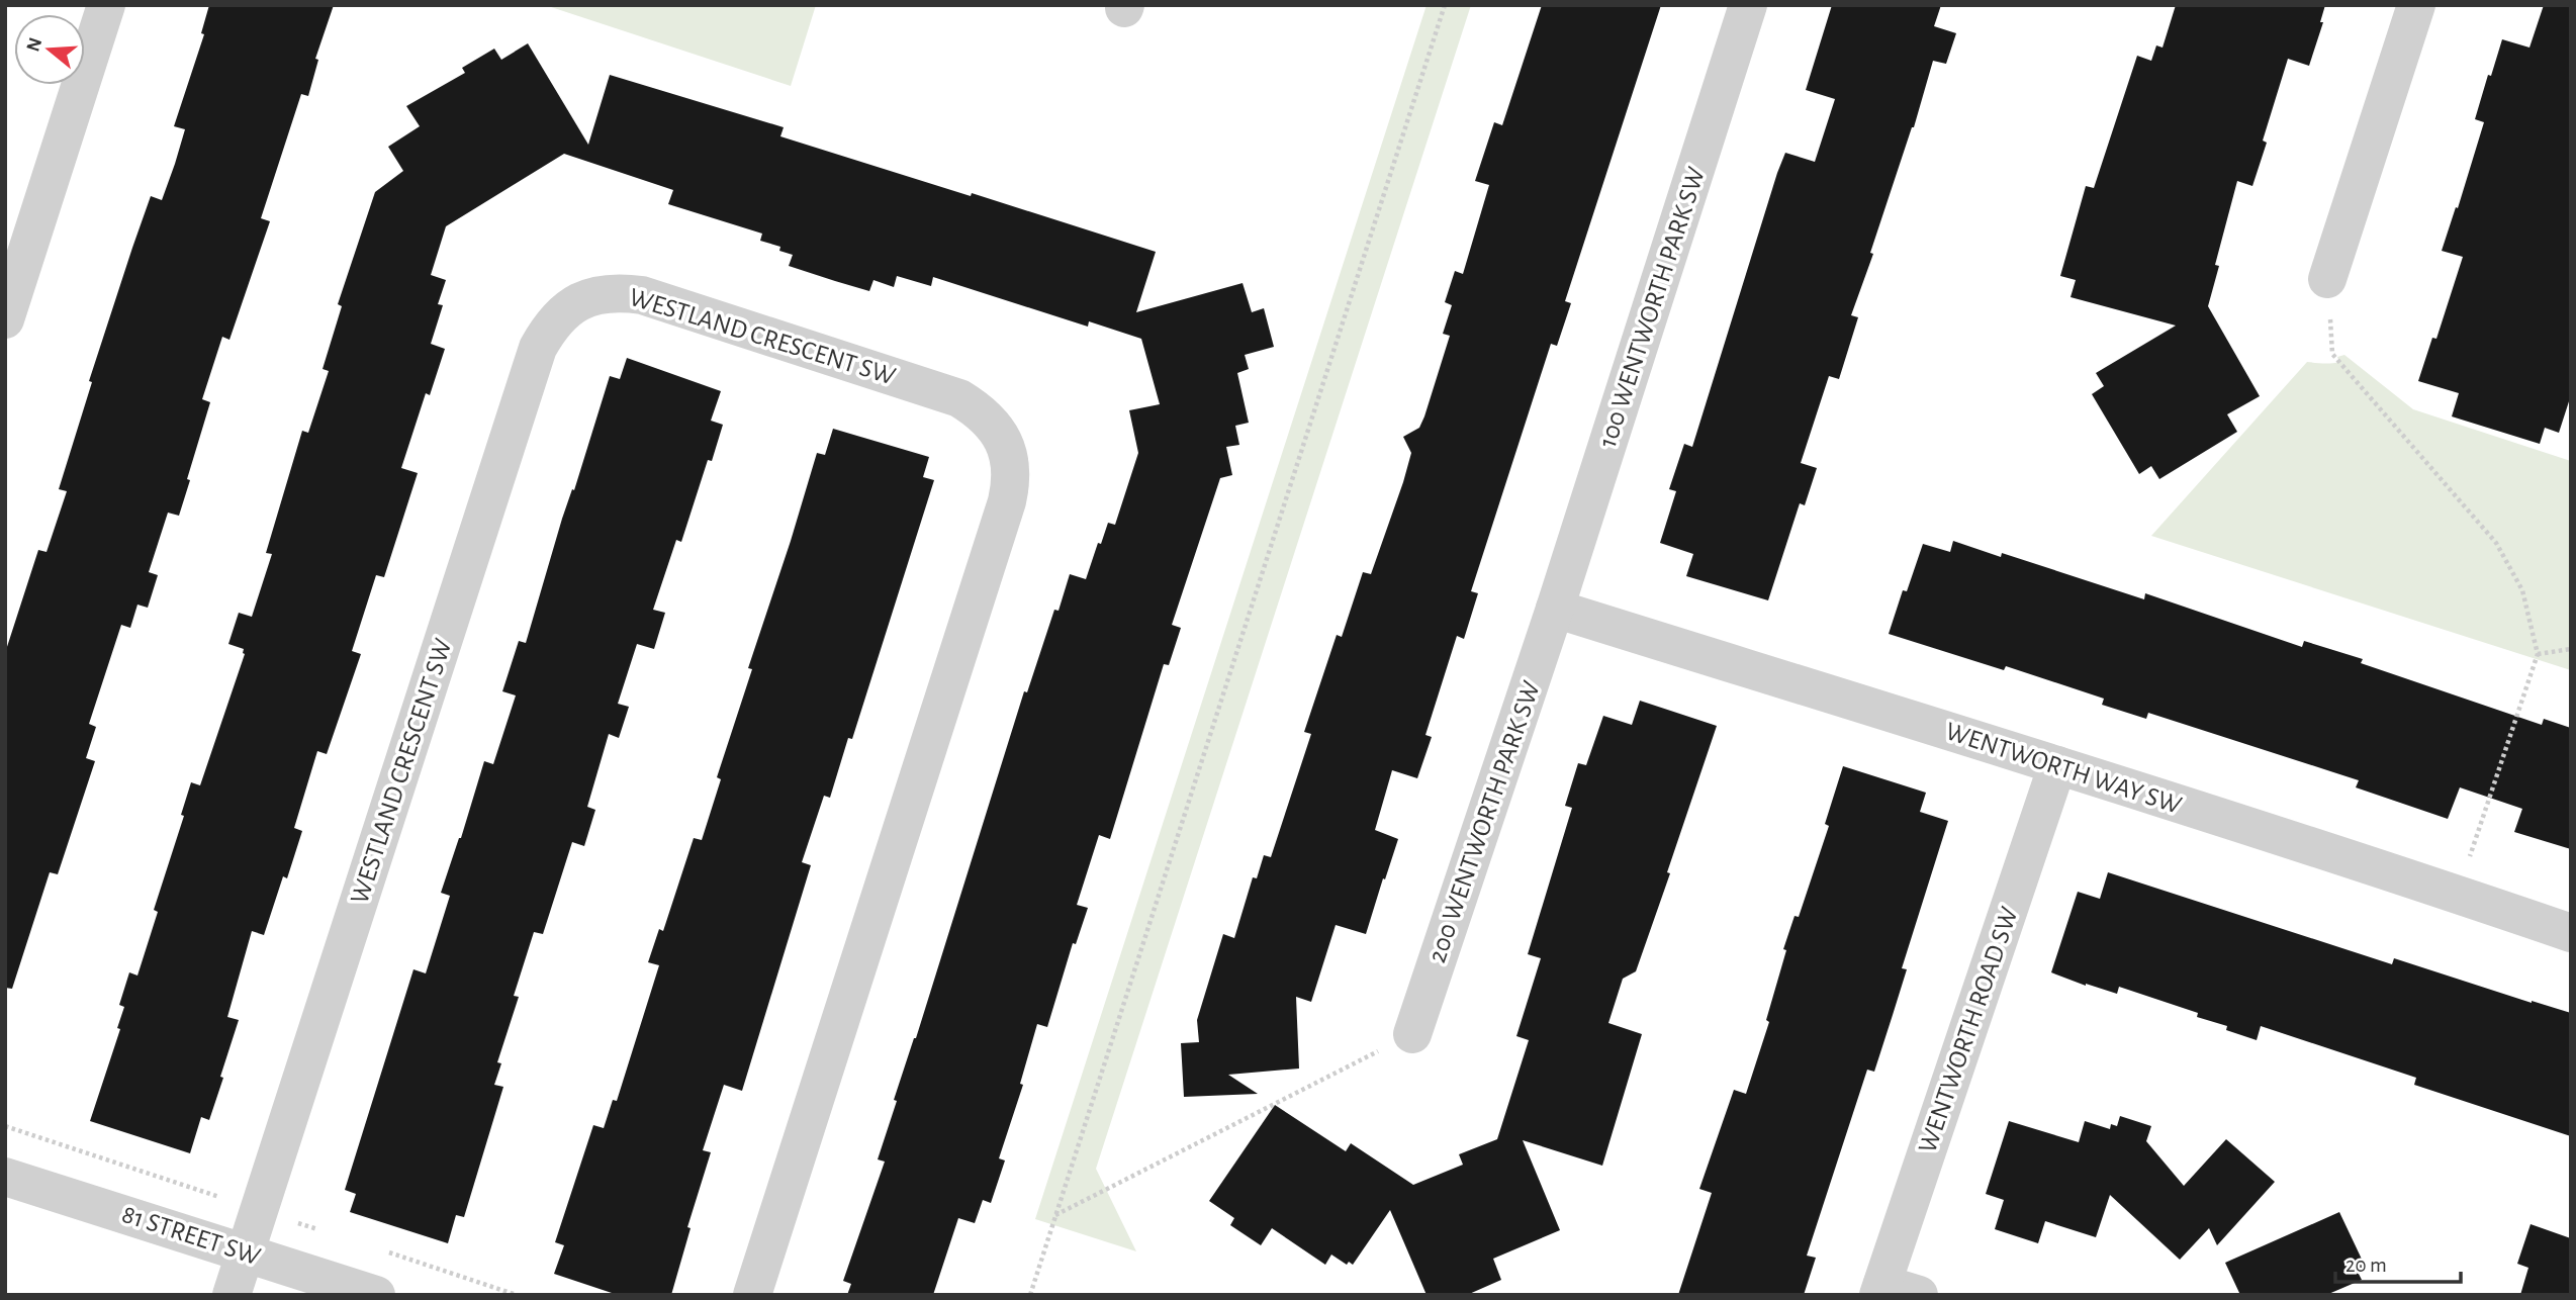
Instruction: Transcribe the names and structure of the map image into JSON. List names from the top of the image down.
{
  "streets": {
    "street": [
      "100 WENTWORTH PARK SW",
      "WESTLAND CRESCENT SW",
      "WENTWORTH WAY SW",
      "200 WENTWORTH PARK SW",
      "WENTWORTH ROAD SW",
      "81 STREET SW"
    ]
  },
  "crossings": [
    ["100 WENTWORTH PARK SW", "WENTWORTH WAY SW"],
    ["100 WENTWORTH PARK SW", "200 WENTWORTH PARK SW"],
    ["WESTLAND CRESCENT SW", "81 STREET SW"],
    ["WENTWORTH WAY SW", "200 WENTWORTH PARK SW"],
    ["WENTWORTH WAY SW", "WENTWORTH ROAD SW"]
  ],
  "scale_bar": "20 m",
  "north": "left"
}
